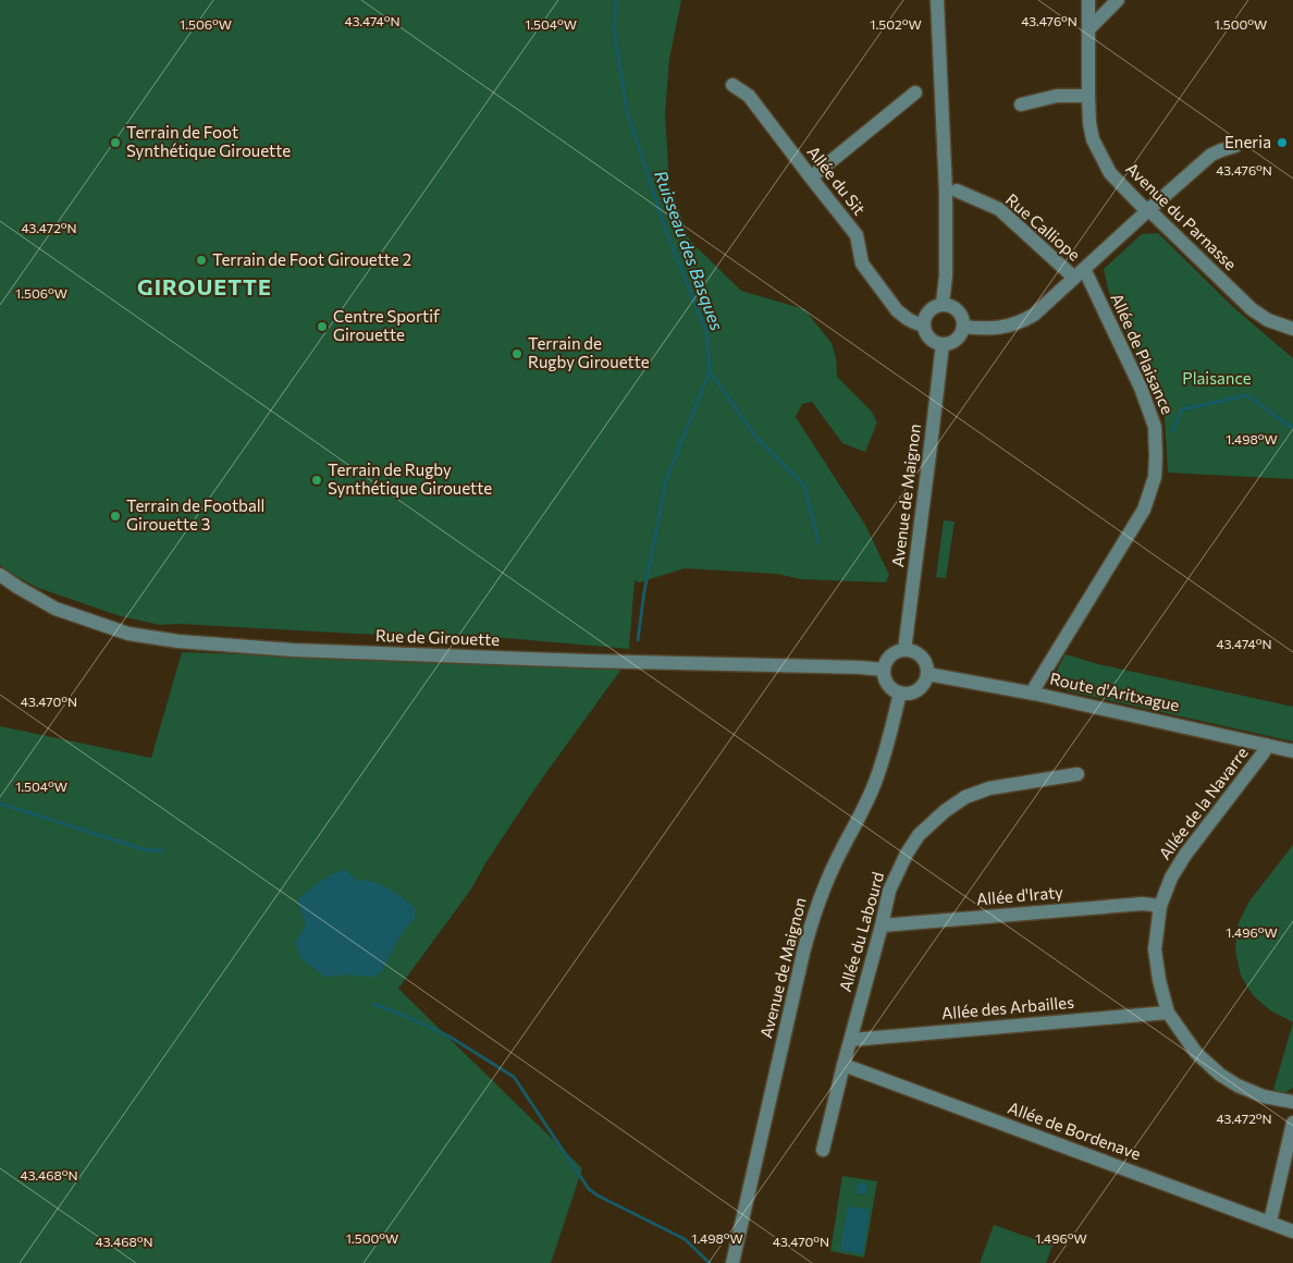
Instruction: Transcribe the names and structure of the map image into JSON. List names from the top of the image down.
{
  "streets": {
    "street": [
      "Allée du Sit",
      "Avenue du Parnasse",
      "Rue Calliope",
      "Allée de Plaisance",
      "Avenue de Maignon",
      "Rue de Girouette",
      "Route d'Aritxague",
      "Allée de la Navarre",
      "Allée d'Iraty",
      "Allée du Labourd",
      "Allée des Arbailles",
      "Allée de Bordenave"
    ]
  },
  "crossings": [
    ["Allée du Sit", "Avenue de Maignon"],
    ["Rue Calliope", "Allée de Plaisance"],
    ["Allée de Plaisance", "Route d'Aritxague"],
    ["Avenue de Maignon", "Rue de Girouette"],
    ["Avenue de Maignon", "Route d'Aritxague"],
    ["Rue de Girouette", "Route d'Aritxague"],
    ["Route d'Aritxague", "Allée de la Navarre"],
    ["Allée de la Navarre", "Allée d'Iraty"],
    ["Allée de la Navarre", "Allée des Arbailles"],
    ["Allée d'Iraty", "Allée du Labourd"],
    ["Allée du Labourd", "Allée des Arbailles"],
    ["Allée du Labourd", "Allée de Bordenave"]
  ],
  "districts": ["GIROUETTE"],
  "water": ["Ruisseau des Basques"],
  "parks": ["Plaisance"],
  "places": [
    "Terrain de Foot Synthétique Girouette",
    "Eneria",
    "Terrain de Foot Girouette 2",
    "Centre Sportif Girouette",
    "Terrain de Rugby Girouette",
    "Terrain de Rugby Synthétique Girouette",
    "Terrain de Football Girouette 3"
  ],
  "coordinates": [
    "43.474°N",
    "43.476°N",
    "1.506°W",
    "1.504°W",
    "1.502°W",
    "1.500°W",
    "43.472°N",
    "1.498°W",
    "43.470°N",
    "1.496°W",
    "43.468°N"
  ]
}
